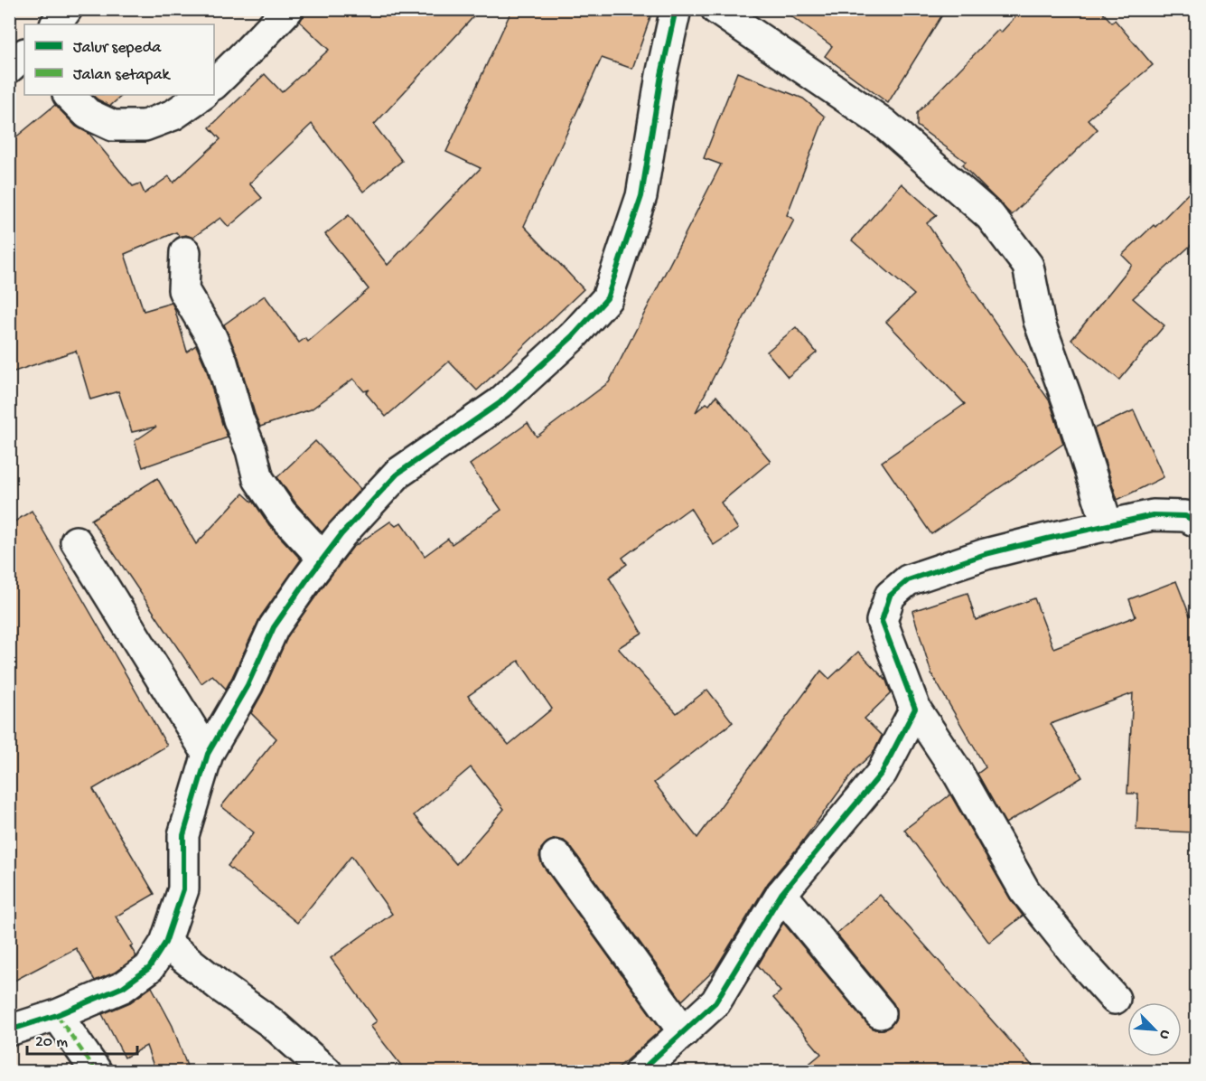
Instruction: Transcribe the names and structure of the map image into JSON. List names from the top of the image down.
{
  "legend": ["Jalur sepeda", "Jalan setapak"],
  "scale_bar": "20 m",
  "north": "bottom right"
}
